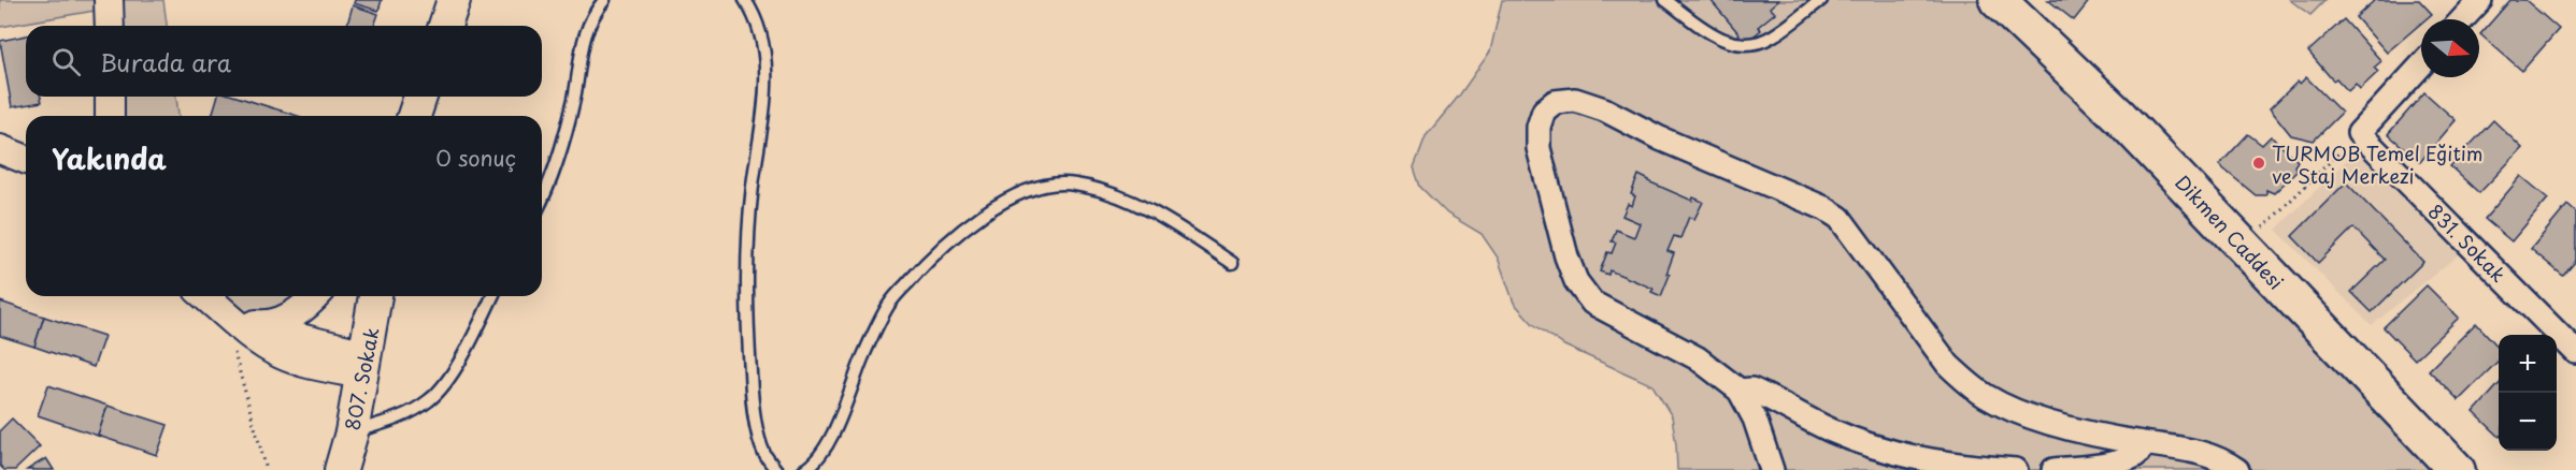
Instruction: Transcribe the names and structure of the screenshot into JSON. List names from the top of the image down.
{
  "streets": {
    "main road": ["Dikmen Caddesi", "807. Sokak"],
    "street": ["831. Sokak"]
  },
  "places": ["TURMOB Temel Eğitim ve Staj Merkezi"],
  "north": "right",
  "page": {
    "search": "Burada ara",
    "heading": ["Yakında", "0 sonuç"],
    "map_buttons": ["+", "−"]
  }
}
